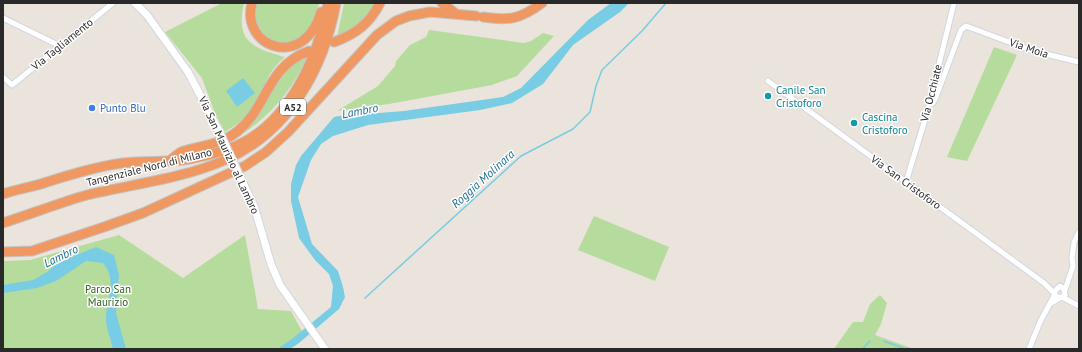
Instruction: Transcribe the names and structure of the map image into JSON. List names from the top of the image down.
{
  "streets": {
    "highway": ["A52", "Tangenziale Nord di Milano"],
    "main road": ["Via San Maurizio al Lambro"],
    "street": [
      "Via Tagliamento",
      "Via Moia",
      "Via Occhiate",
      "Via San Cristoforo"
    ]
  },
  "crossings": [
    ["Via Moia", "Via Occhiate"],
    ["Via Occhiate", "Via San Cristoforo"]
  ],
  "water": ["Lambro", "Roggia Molinara"],
  "parks": ["Parco San Maurizio"],
  "places": ["Canile San Cristoforo", "Punto Blu", "Cascina Cristoforo"]
}
